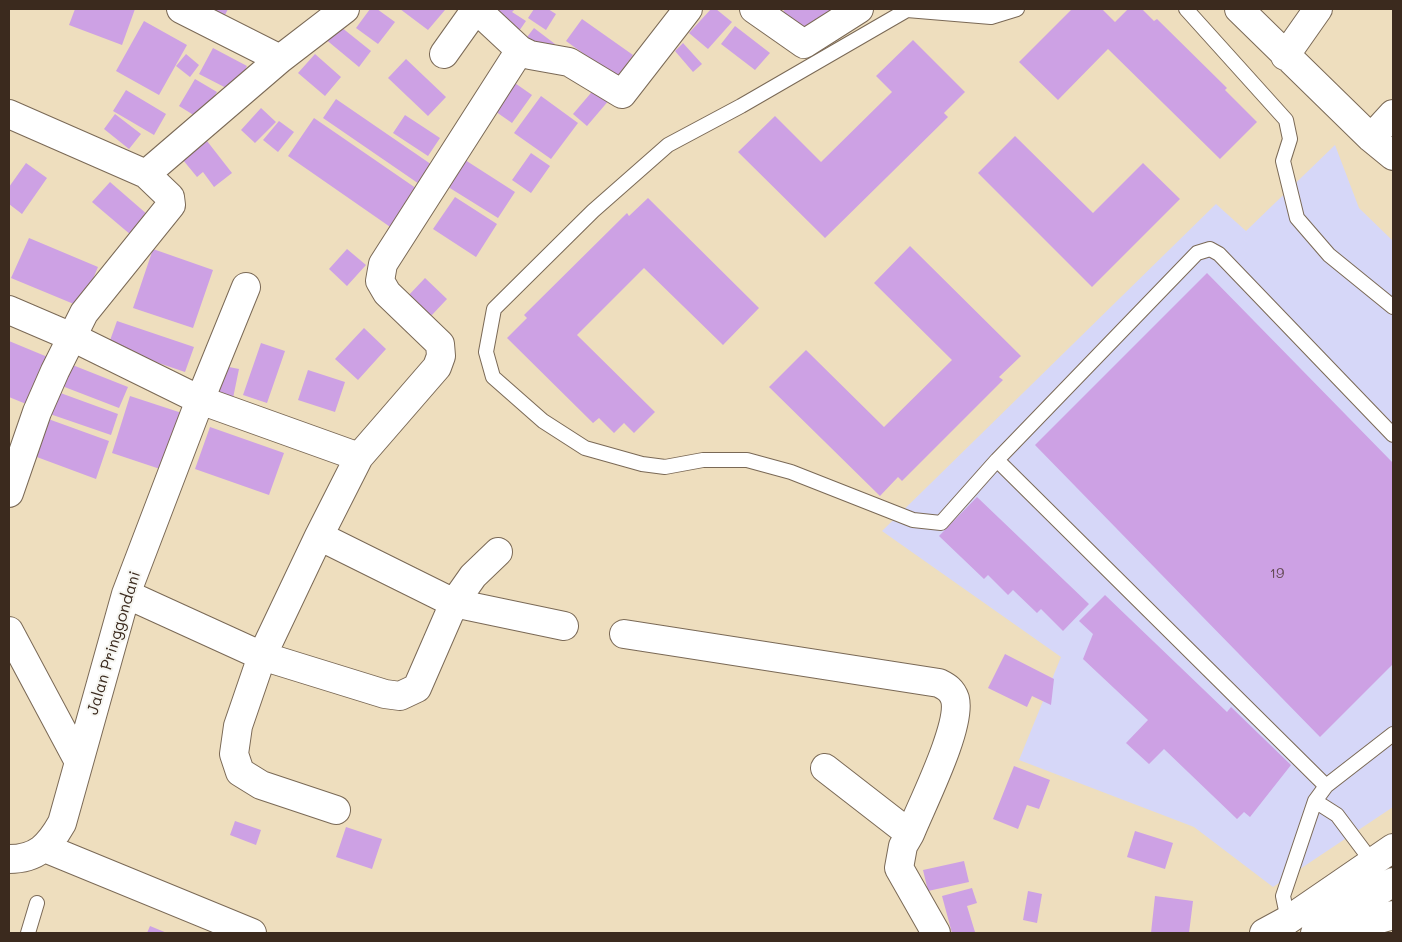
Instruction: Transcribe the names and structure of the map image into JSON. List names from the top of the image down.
{
  "streets": {
    "main road": ["Jalan Pringgondani"]
  },
  "house_numbers": ["19"]
}
